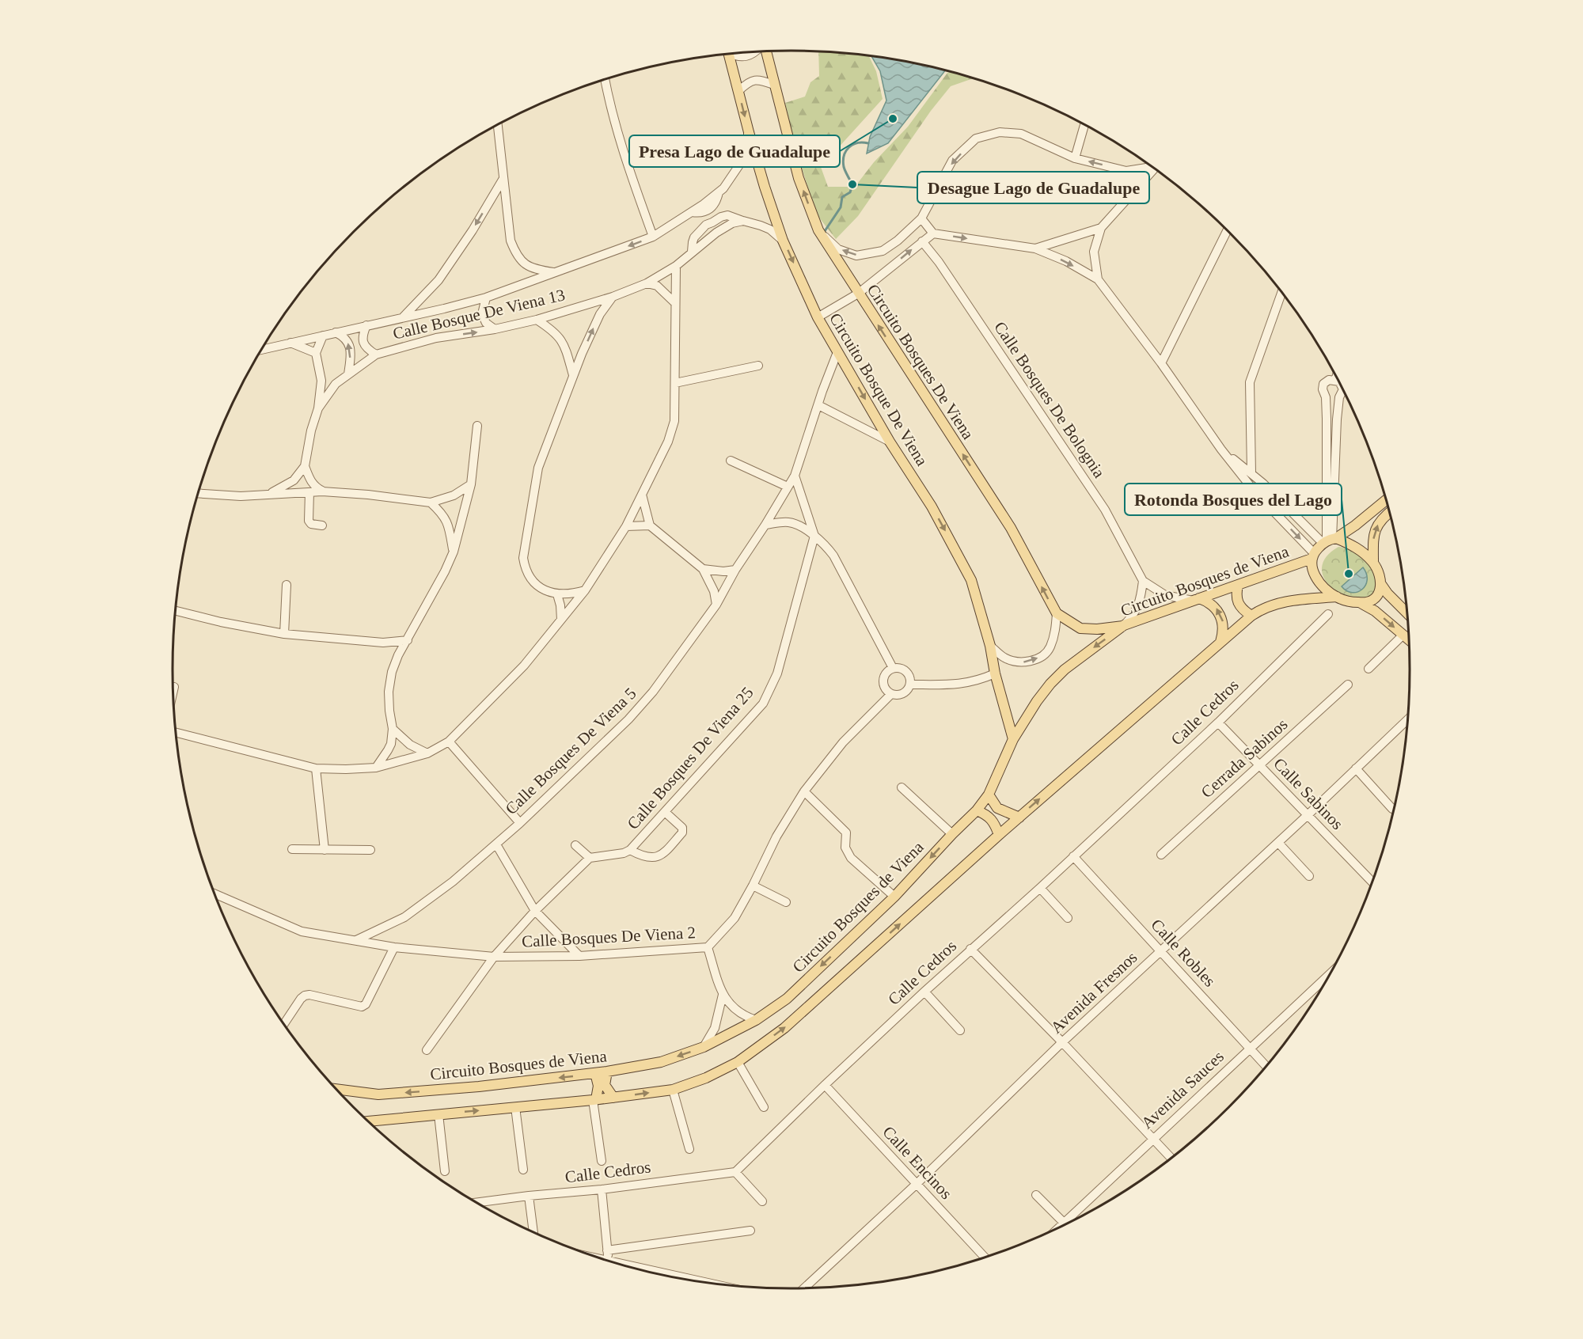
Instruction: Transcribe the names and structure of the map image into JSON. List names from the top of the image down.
{
  "streets": {
    "main road": ["Circuito Bosques De Viena", "Circuito Bosque De Viena", "Circuito Bosques de Viena"],
    "street": [
      "Calle Bosque De Viena 13",
      "Calle Bosques De Bolognia",
      "Calle Cedros",
      "Calle Bosques De Viena 5",
      "Calle Bosques De Viena 25",
      "Cerrada Sabinos",
      "Calle Sabinos",
      "Calle Bosques De Viena 2",
      "Calle Robles",
      "Avenida Fresnos",
      "Avenida Sauces",
      "Calle Encinos"
    ]
  },
  "crossings": [
    ["Calle Bosque De Viena 13", "Circuito Bosque De Viena"],
    ["Circuito Bosques De Viena", "Circuito Bosques de Viena"],
    ["Circuito Bosque De Viena", "Circuito Bosques de Viena"],
    ["Circuito Bosque De Viena", "Calle Bosques De Viena 5"],
    ["Calle Cedros", "Calle Sabinos"],
    ["Calle Cedros", "Calle Robles"],
    ["Calle Cedros", "Calle Encinos"],
    ["Calle Bosques De Viena 5", "Calle Bosques De Viena 2"],
    ["Cerrada Sabinos", "Calle Sabinos"],
    ["Calle Sabinos", "Avenida Fresnos"],
    ["Calle Robles", "Avenida Fresnos"],
    ["Calle Robles", "Avenida Sauces"],
    ["Avenida Fresnos", "Calle Encinos"]
  ],
  "one_way": ["Circuito Bosques De Viena", "Circuito Bosque De Viena"],
  "places": ["Presa Lago de Guadalupe", "Desague Lago de Guadalupe", "Rotonda Bosques del Lago"]
}
